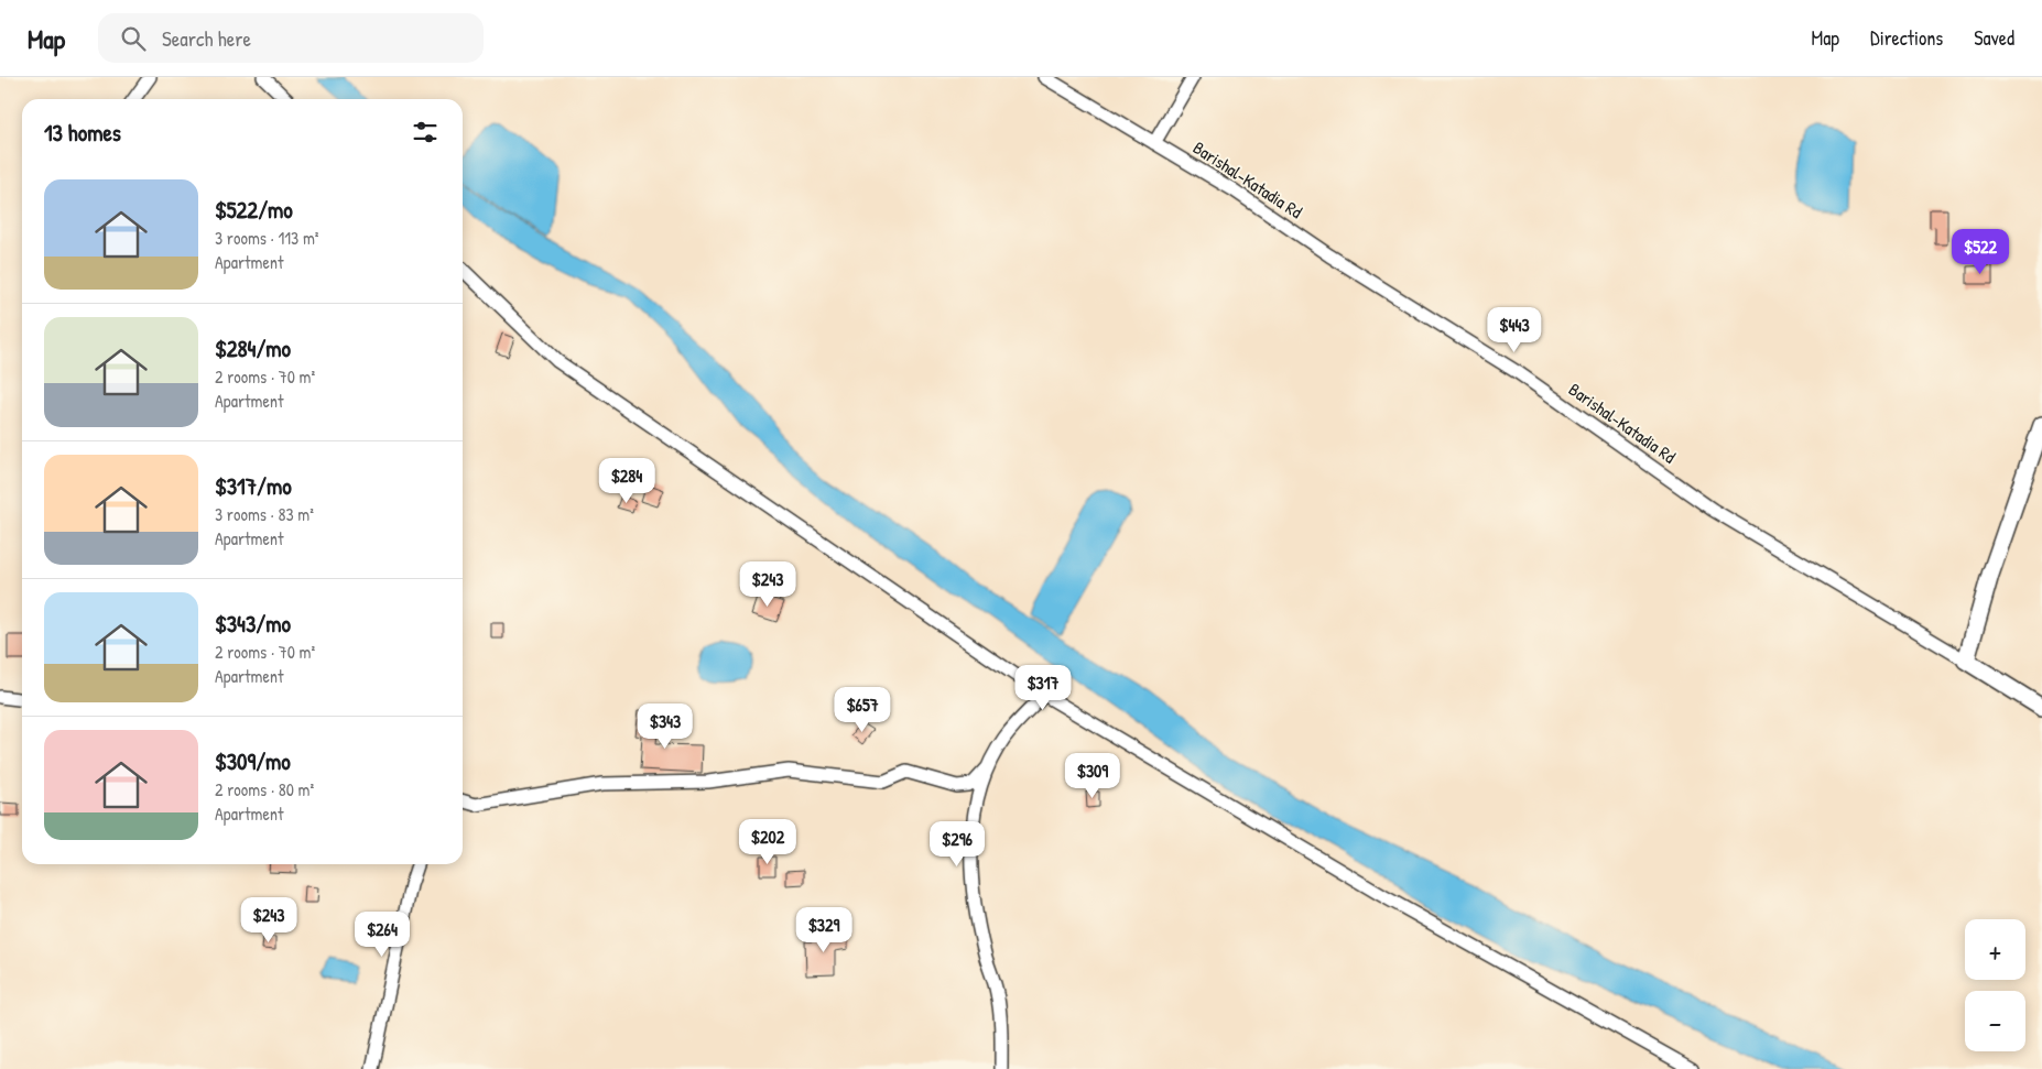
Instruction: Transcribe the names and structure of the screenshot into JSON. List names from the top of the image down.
{
  "streets": {
    "main road": ["Barishal-Katadia Rd"]
  },
  "page": {
    "header": "Map",
    "search": "Search here",
    "nav": ["Map", "Directions", "Saved"],
    "heading": "13 homes",
    "list": [
      {
        "name": "$522/mo",
        "note": "3 rooms · 113 m² · Apartment"
      },
      {
        "name": "$284/mo",
        "note": "2 rooms · 70 m² · Apartment"
      },
      {
        "name": "$317/mo",
        "note": "3 rooms · 83 m² · Apartment"
      },
      {
        "name": "$343/mo",
        "note": "2 rooms · 70 m² · Apartment"
      },
      {
        "name": "$309/mo",
        "note": "2 rooms · 80 m² · Apartment"
      }
    ],
    "price": [
      "$522",
      "$443",
      "$284",
      "$243",
      "$317",
      "$657",
      "$343",
      "$309",
      "$202",
      "$296",
      "$243",
      "$329",
      "$264"
    ],
    "map_buttons": ["+", "−"]
  }
}
